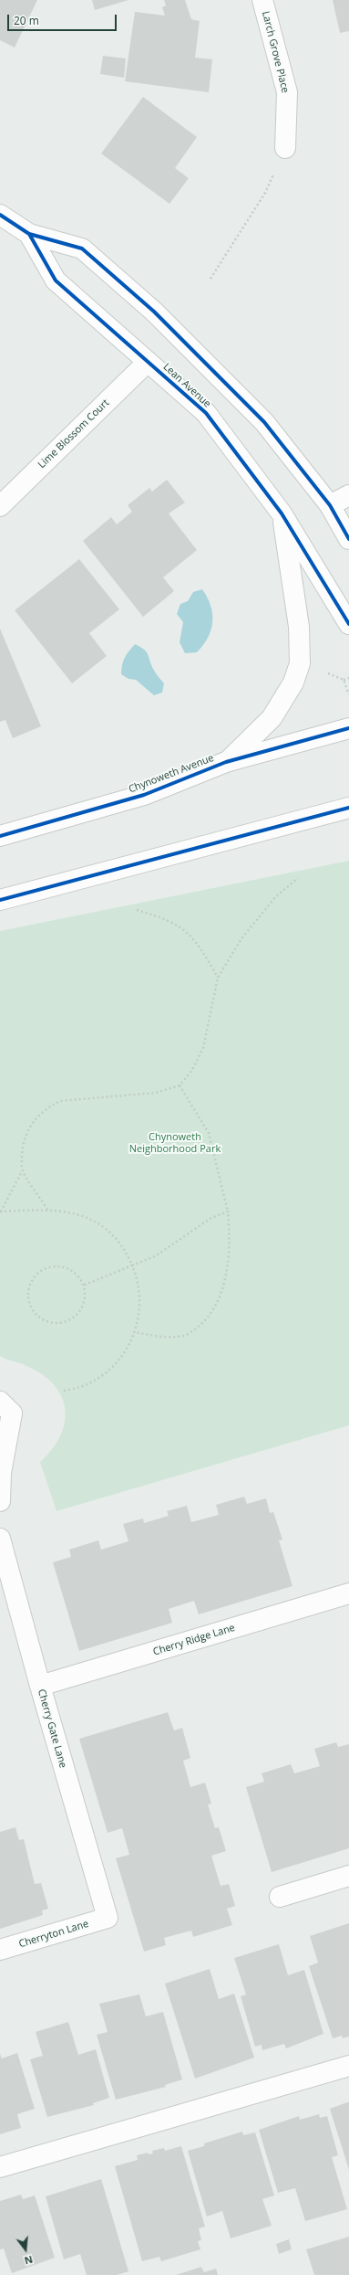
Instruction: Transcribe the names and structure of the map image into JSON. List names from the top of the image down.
{
  "streets": {
    "street": [
      "Larch Grove Place",
      "Lean Avenue",
      "Lime Blossom Court",
      "Chynoweth Avenue",
      "Cherry Ridge Lane",
      "Cherry Gate Lane",
      "Cherryton Lane"
    ]
  },
  "crossings": [
    ["Lean Avenue", "Lime Blossom Court"],
    ["Cherry Ridge Lane", "Cherry Gate Lane"],
    ["Cherry Gate Lane", "Cherryton Lane"]
  ],
  "parks": ["Chynoweth Neighborhood Park"],
  "scale_bar": "20 m",
  "north": "bottom"
}
